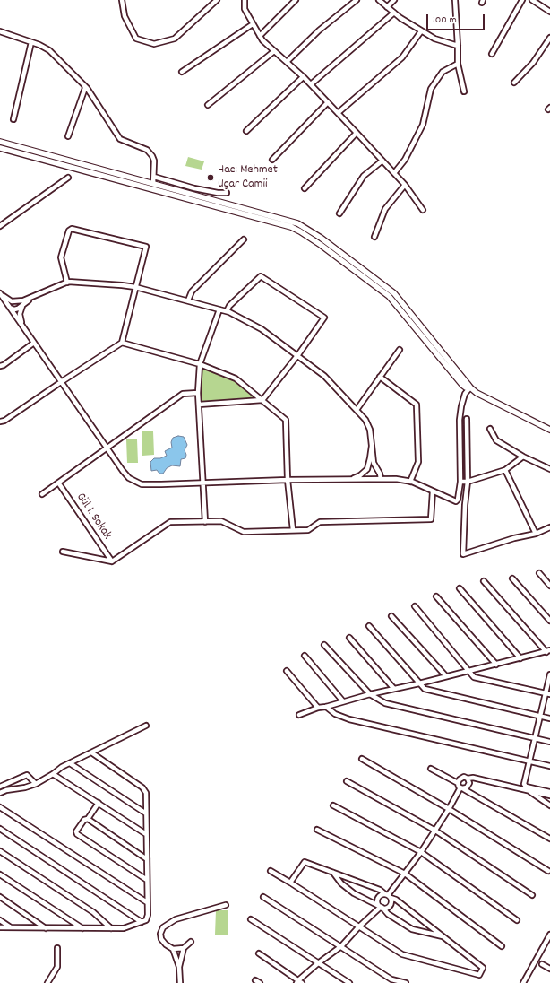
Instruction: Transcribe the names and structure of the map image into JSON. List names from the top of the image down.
{
  "streets": {
    "street": ["Gül 1. Sokak"]
  },
  "places": ["Hacı Mehmet Uçar Camii"],
  "scale_bar": "100 m"
}
